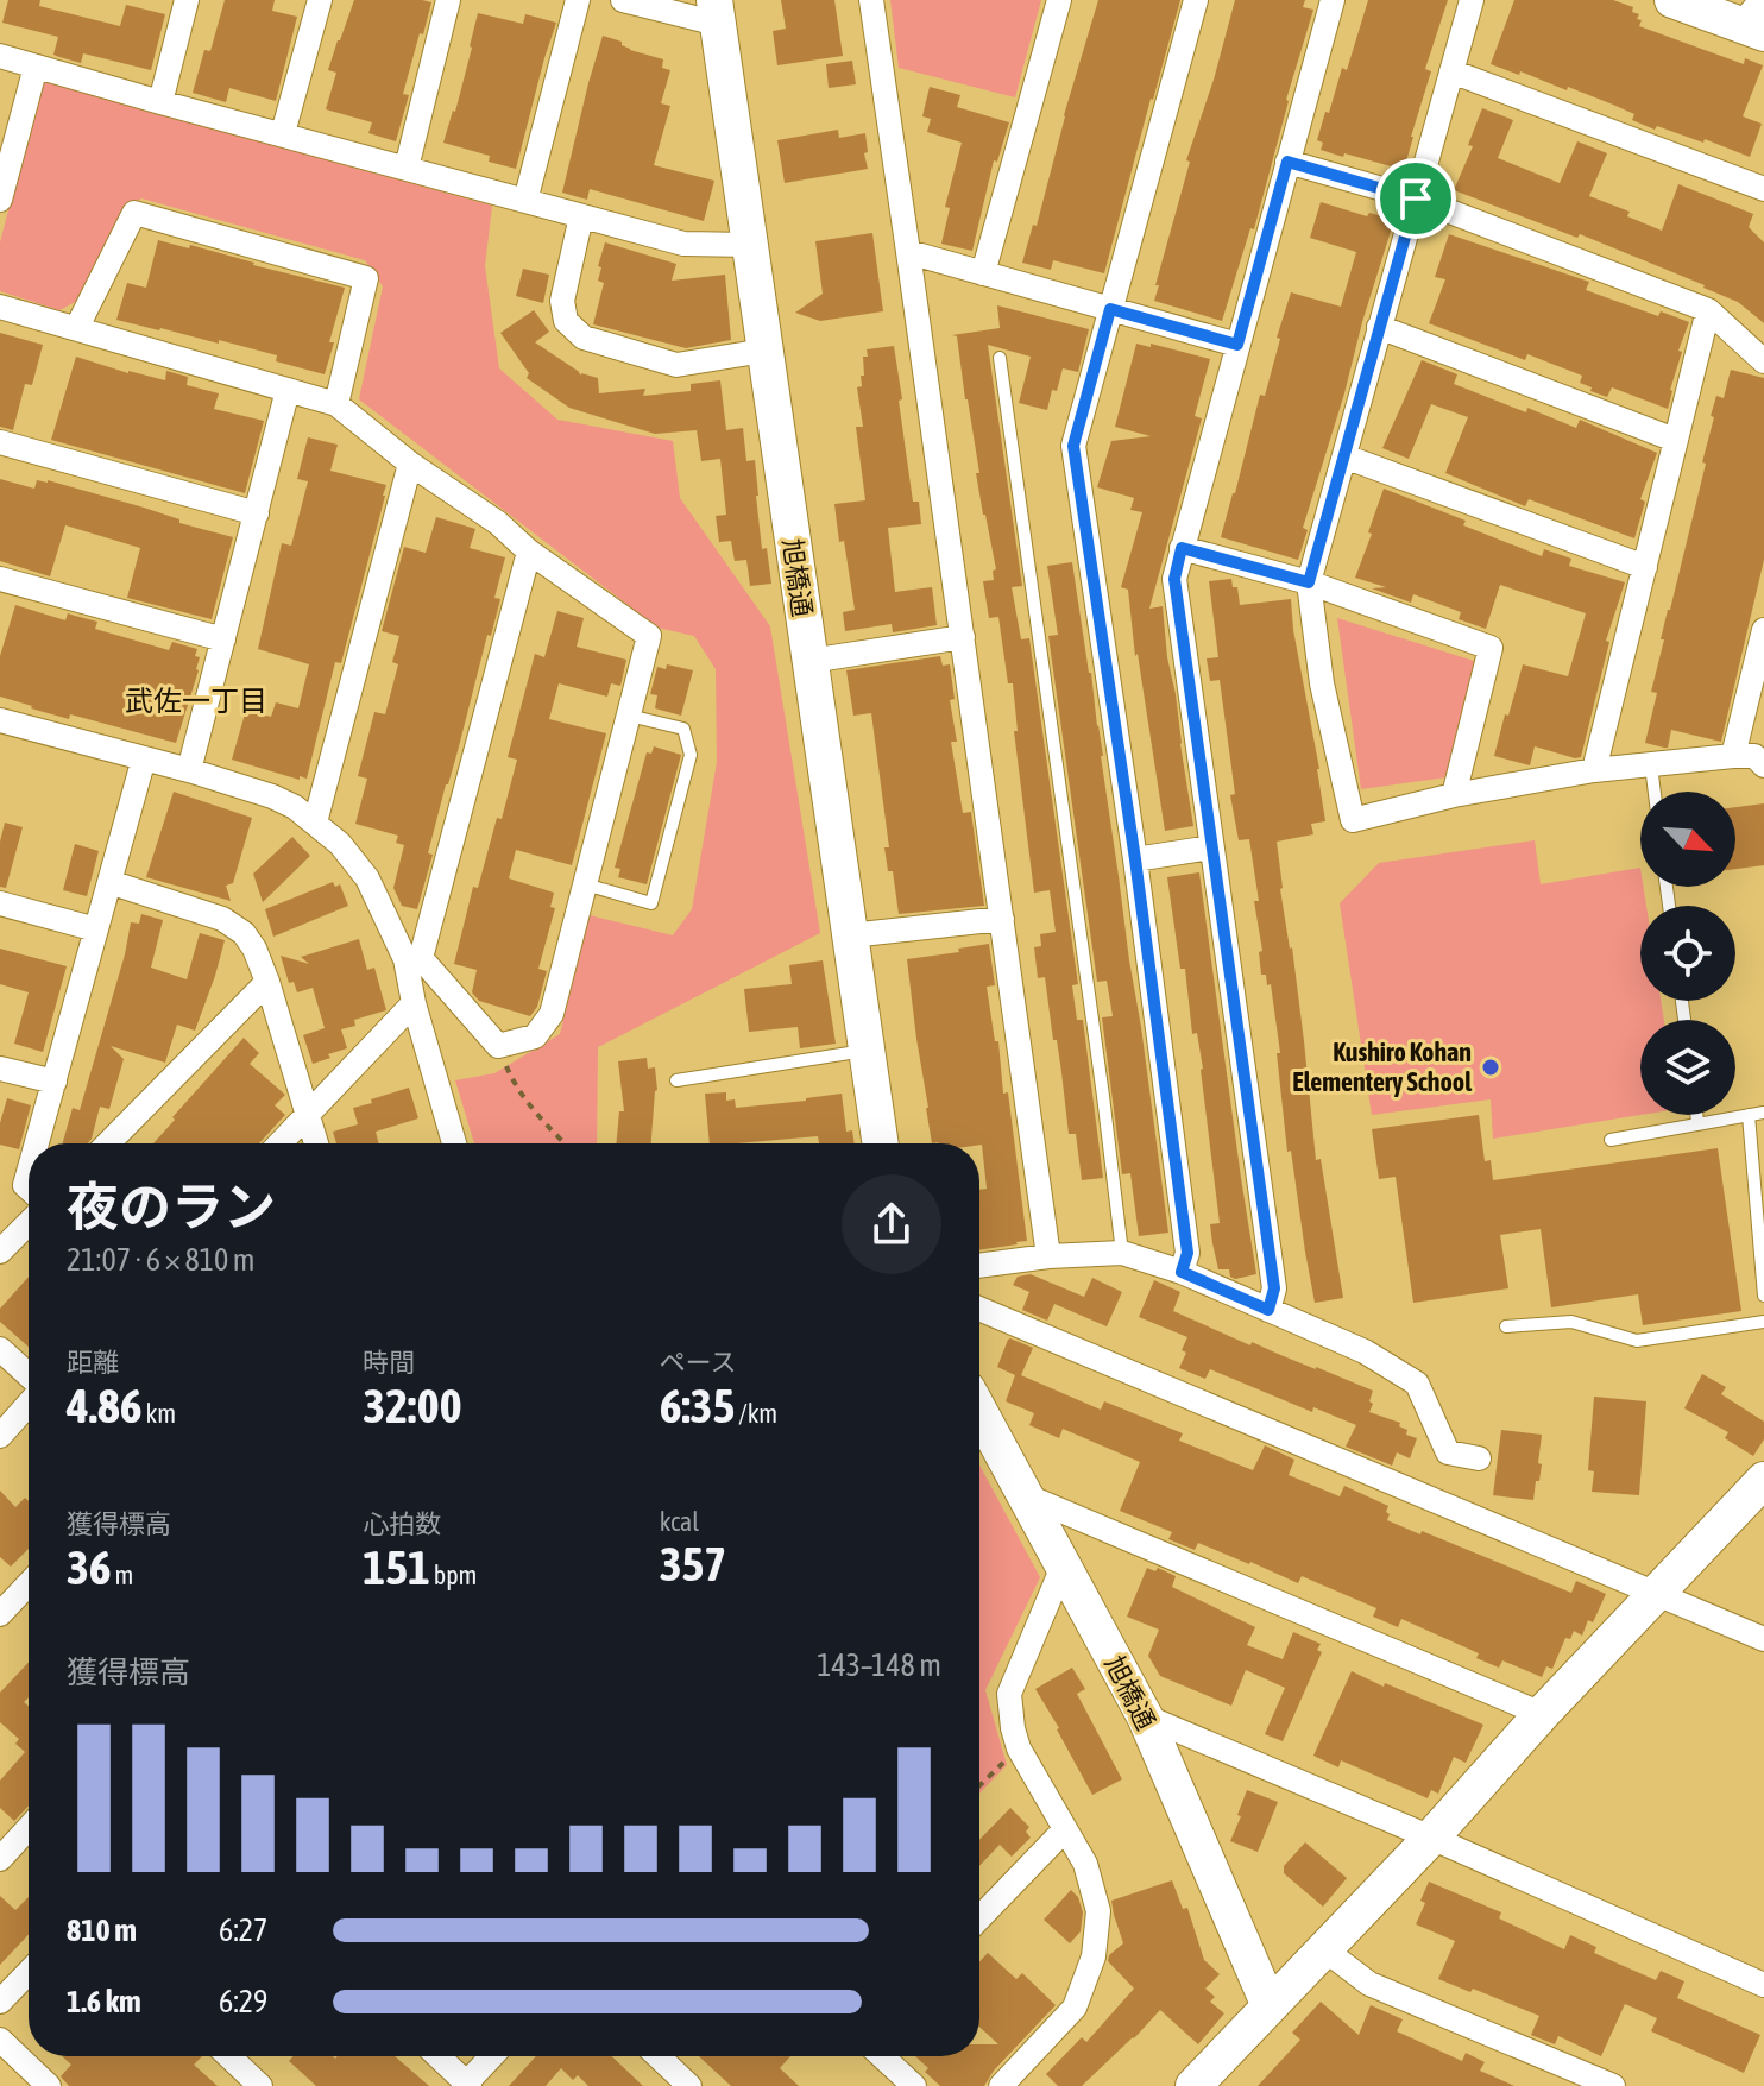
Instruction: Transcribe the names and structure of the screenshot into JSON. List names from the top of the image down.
{
  "streets": {
    "street": ["旭橋通"]
  },
  "districts": ["武佐一丁目"],
  "places": ["Kushiro Kohan Elementery School"],
  "north": "bottom right",
  "page": {
    "heading": ["夜のラン", "21:07 · 6 × 810 m"],
    "stats": [
      ["距離", "4.86 km"],
      ["時間", "32:00"],
      ["ペース", "6:35 /km"],
      ["獲得標高", "36 m"],
      ["心拍数", "151 bpm"],
      ["kcal", "357"]
    ],
    "chart": ["獲得標高", "143–148 m"],
    "list": [
      {
        "name": "810 m",
        "note": "6:27"
      },
      {
        "name": "1.6 km",
        "note": "6:29"
      }
    ]
  }
}
